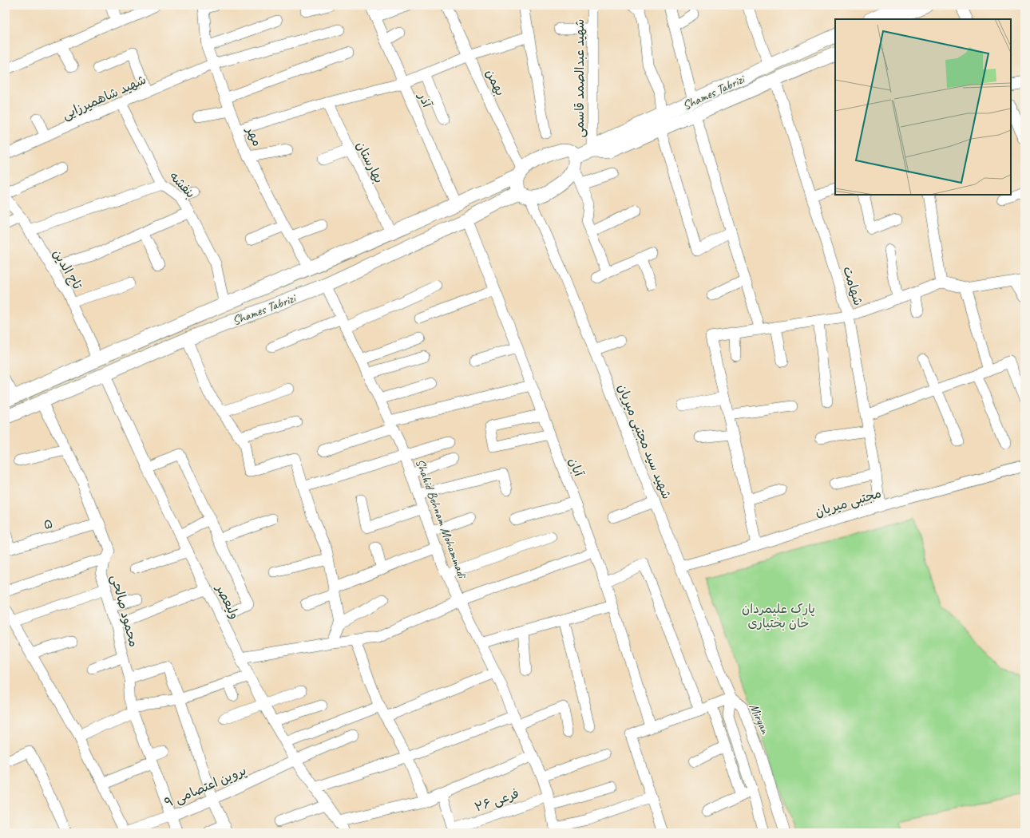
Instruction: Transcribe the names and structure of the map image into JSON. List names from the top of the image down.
{
  "streets": {
    "main road": ["Shames Tabrizi"],
    "street": [
      "شهید عبدالصمد قاسمی",
      "بهمن",
      "شهید شاهمیرزایی",
      "آذر",
      "مهر",
      "بهارستان",
      "بنفشه",
      "تاج الدین",
      "شهامت",
      "شهید سید مجتبی میریان",
      "آبان",
      "مجتبی میریان",
      "Shahid Behnam Mohammadi",
      "۵",
      "ولیعصر",
      "محمود صالحی",
      "Miryan",
      "پروین اعتصامی ۹",
      "فرعی ۲۶"
    ]
  },
  "crossings": [
    ["شهید عبدالصمد قاسمی", "Shames Tabrizi"],
    ["بهمن", "Shames Tabrizi"],
    ["Shames Tabrizi", "آذر"],
    ["Shames Tabrizi", "مهر"],
    ["Shames Tabrizi", "بهارستان"],
    ["Shames Tabrizi", "بنفشه"],
    ["Shames Tabrizi", "تاج الدین"],
    ["Shames Tabrizi", "شهامت"],
    ["Shames Tabrizi", "شهید سید مجتبی میریان"],
    ["Shames Tabrizi", "آبان"],
    ["Shames Tabrizi", "Shahid Behnam Mohammadi"],
    ["Shames Tabrizi", "ولیعصر"],
    ["Shames Tabrizi", "محمود صالحی"],
    ["شهید شاهمیرزایی", "مهر"],
    ["شهید شاهمیرزایی", "بنفشه"],
    ["شهامت", "مجتبی میریان"],
    ["شهید سید مجتبی میریان", "مجتبی میریان"],
    ["شهید سید مجتبی میریان", "Miryan"],
    ["Shahid Behnam Mohammadi", "فرعی ۲۶"],
    ["۵", "محمود صالحی"],
    ["ولیعصر", "پروین اعتصامی ۹"],
    ["محمود صالحی", "پروین اعتصامی ۹"]
  ],
  "parks": ["پارک علیمردان خان بختیاری"]
}
